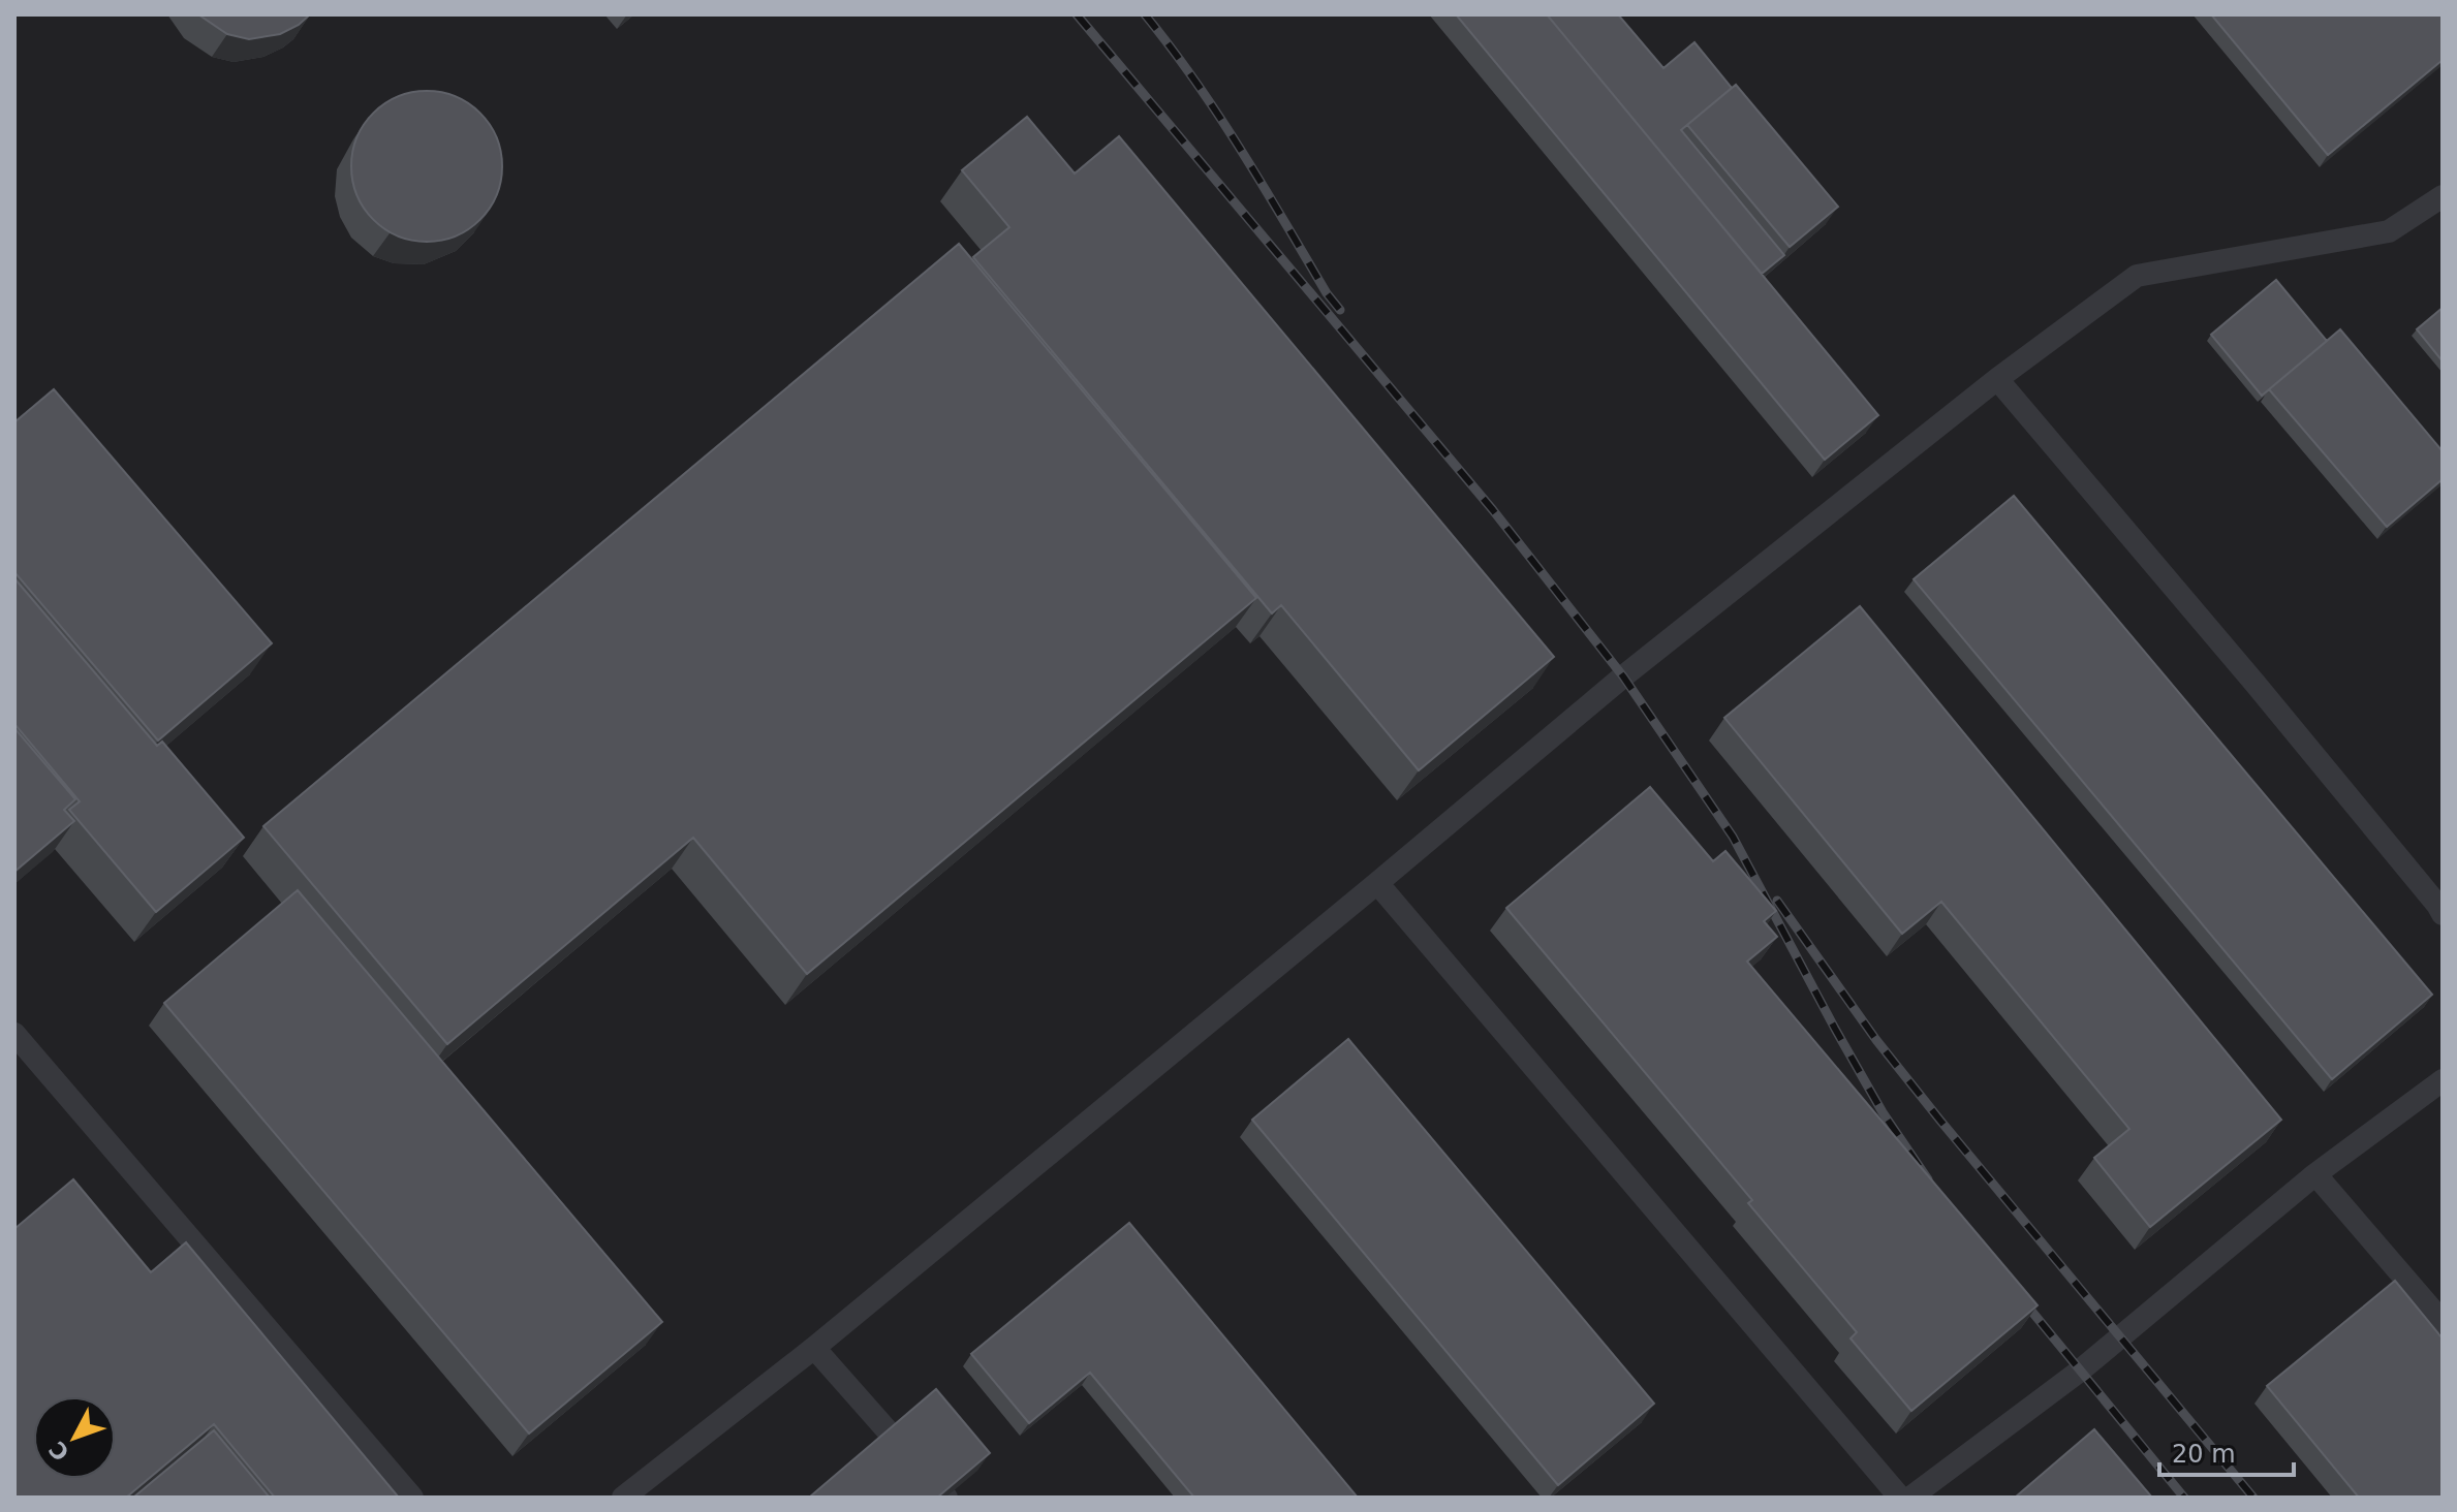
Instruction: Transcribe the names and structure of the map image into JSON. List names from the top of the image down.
{
  "scale_bar": "20 m",
  "north": "bottom left"
}
